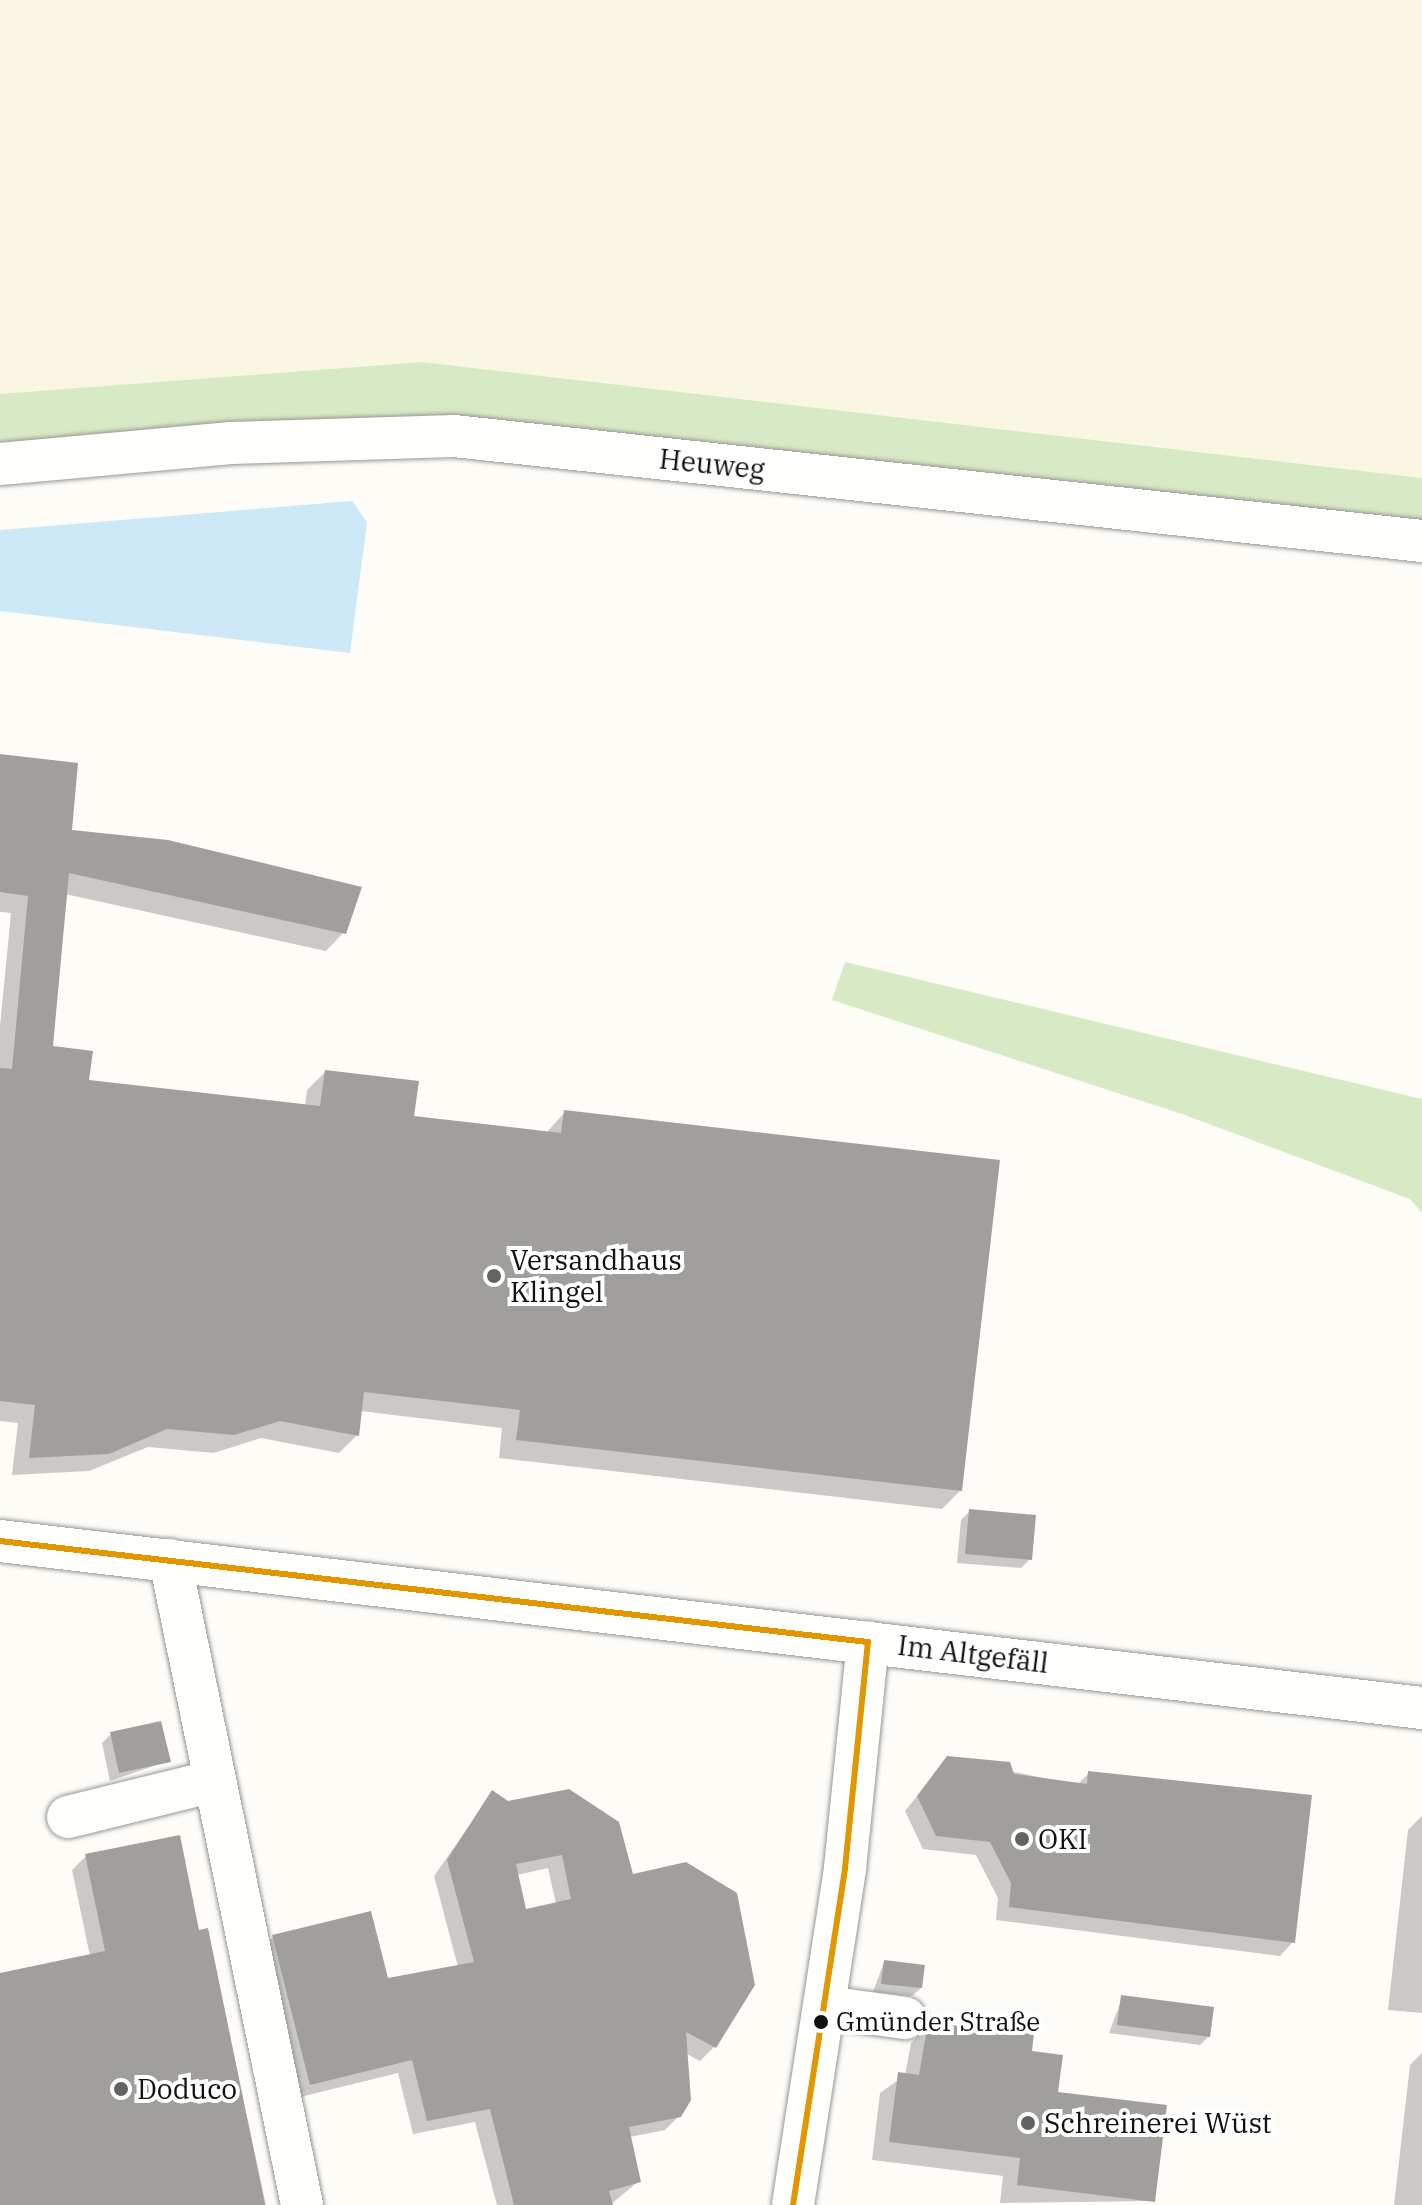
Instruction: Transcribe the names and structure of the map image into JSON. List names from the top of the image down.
{
  "streets": {
    "street": ["Heuweg", "Im Altgefäll"]
  },
  "places": [
    "Versandhaus Klingel",
    "OKI",
    "Gmünder Straße",
    "Doduco",
    "Schreinerei Wüst"
  ]
}
